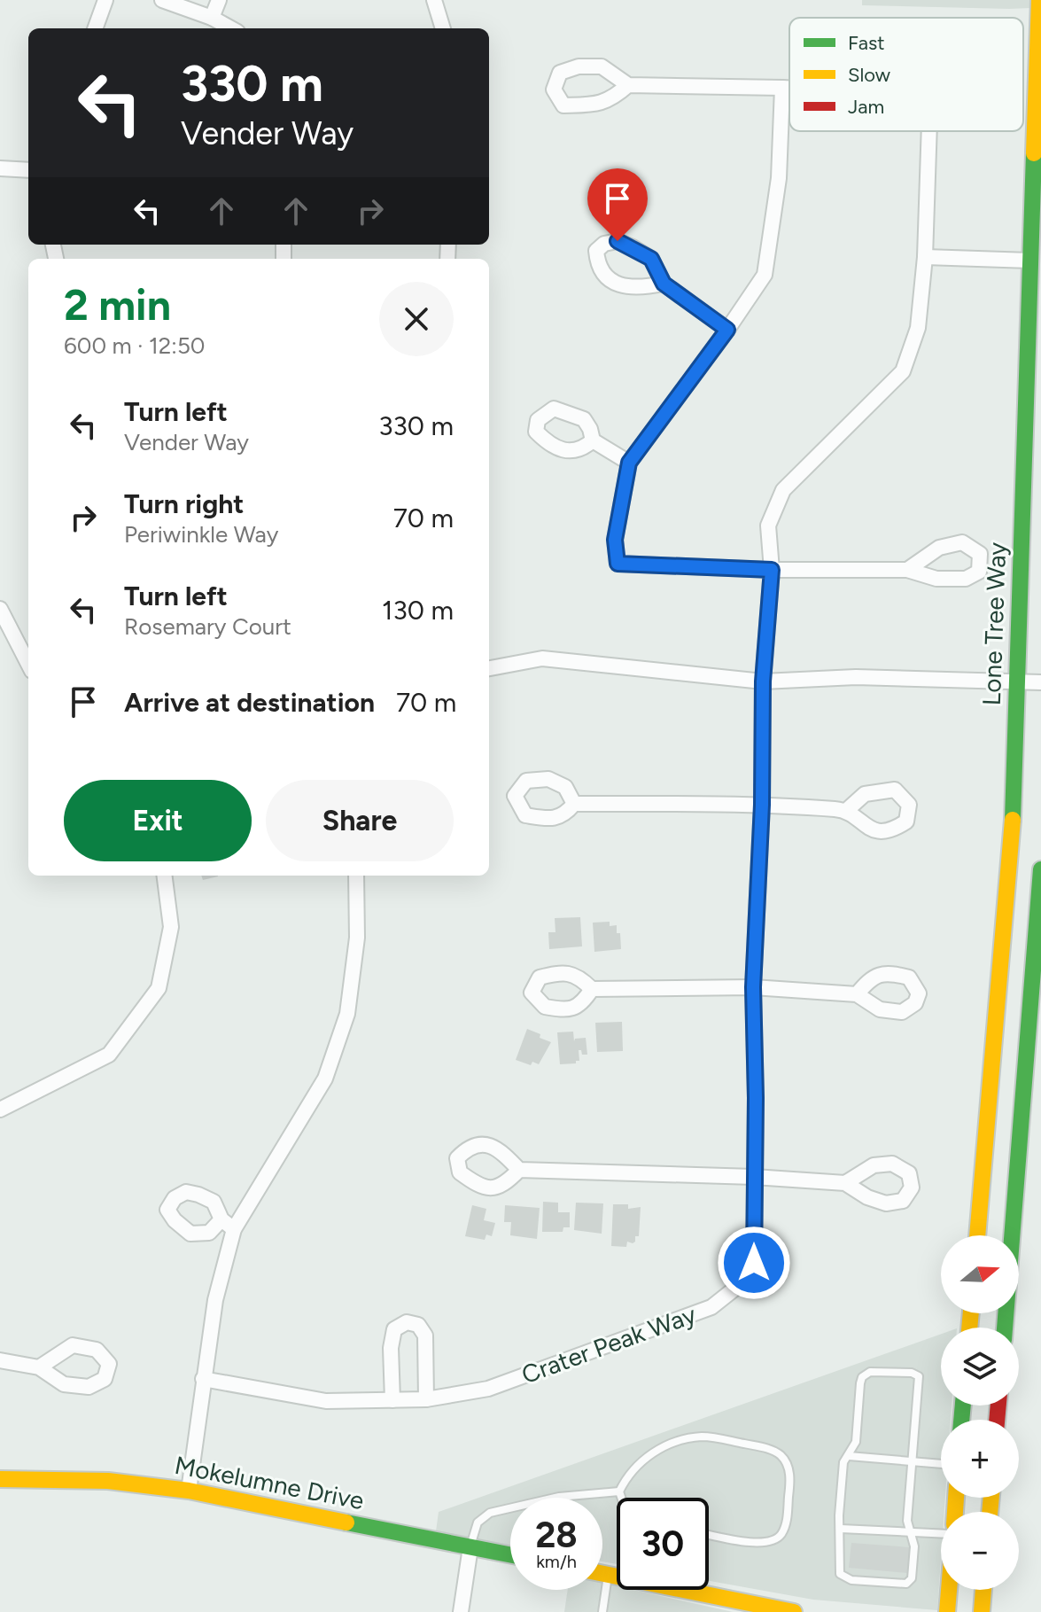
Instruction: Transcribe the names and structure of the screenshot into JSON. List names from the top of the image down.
{
  "streets": {
    "main road": ["Lone Tree Way", "Mokelumne Drive"],
    "street": ["Crater Peak Way"]
  },
  "legend": ["Fast", "Slow", "Jam"],
  "north": "right",
  "page": {
    "turn": ["330 m", "Vender Way"],
    "heading": ["2 min", "600 m · 12:50"],
    "list": [
      {
        "name": "Turn left",
        "note": "Vender Way",
        "value": "330 m"
      },
      {
        "name": "Turn right",
        "note": "Periwinkle Way",
        "value": "70 m"
      },
      {
        "name": "Turn left",
        "note": "Rosemary Court",
        "value": "130 m"
      },
      {
        "name": "Arrive at destination",
        "value": "70 m"
      }
    ],
    "buttons": ["Exit", "Share"],
    "map_buttons": ["+", "−"],
    "speed": "28 km/h",
    "limit": "30"
  }
}
